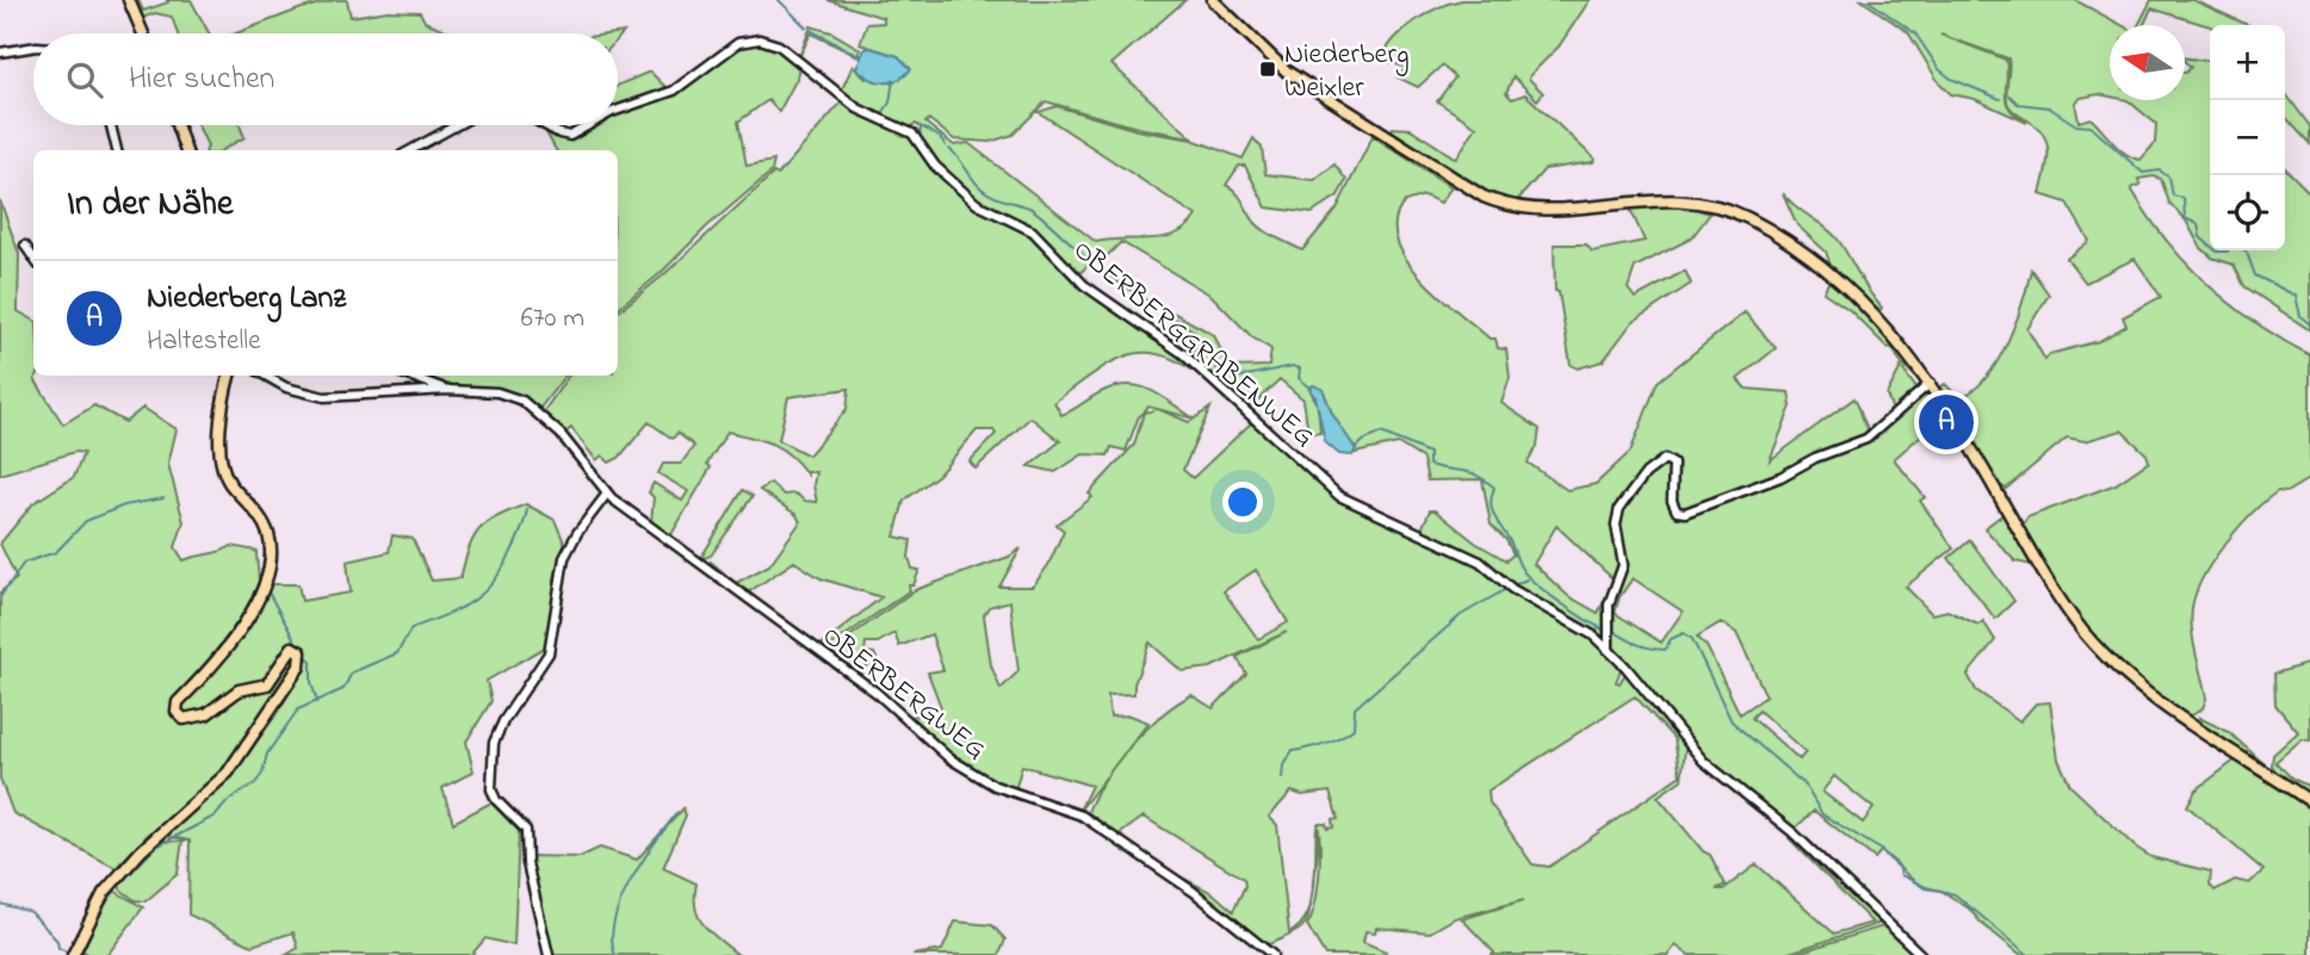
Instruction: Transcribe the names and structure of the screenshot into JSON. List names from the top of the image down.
{
  "streets": {
    "street": ["OBERBERGGRABENWEG", "OBERBERGWEG"]
  },
  "places": {
    "transit": ["Niederberg Weixler"]
  },
  "north": "left",
  "page": {
    "map_buttons": ["+", "−"],
    "search": "Hier suchen",
    "heading": "In der Nähe",
    "list": [
      {
        "mark": "A",
        "name": "Niederberg Lanz",
        "note": "Haltestelle",
        "value": "670 m"
      }
    ],
    "pins": "A"
  }
}
